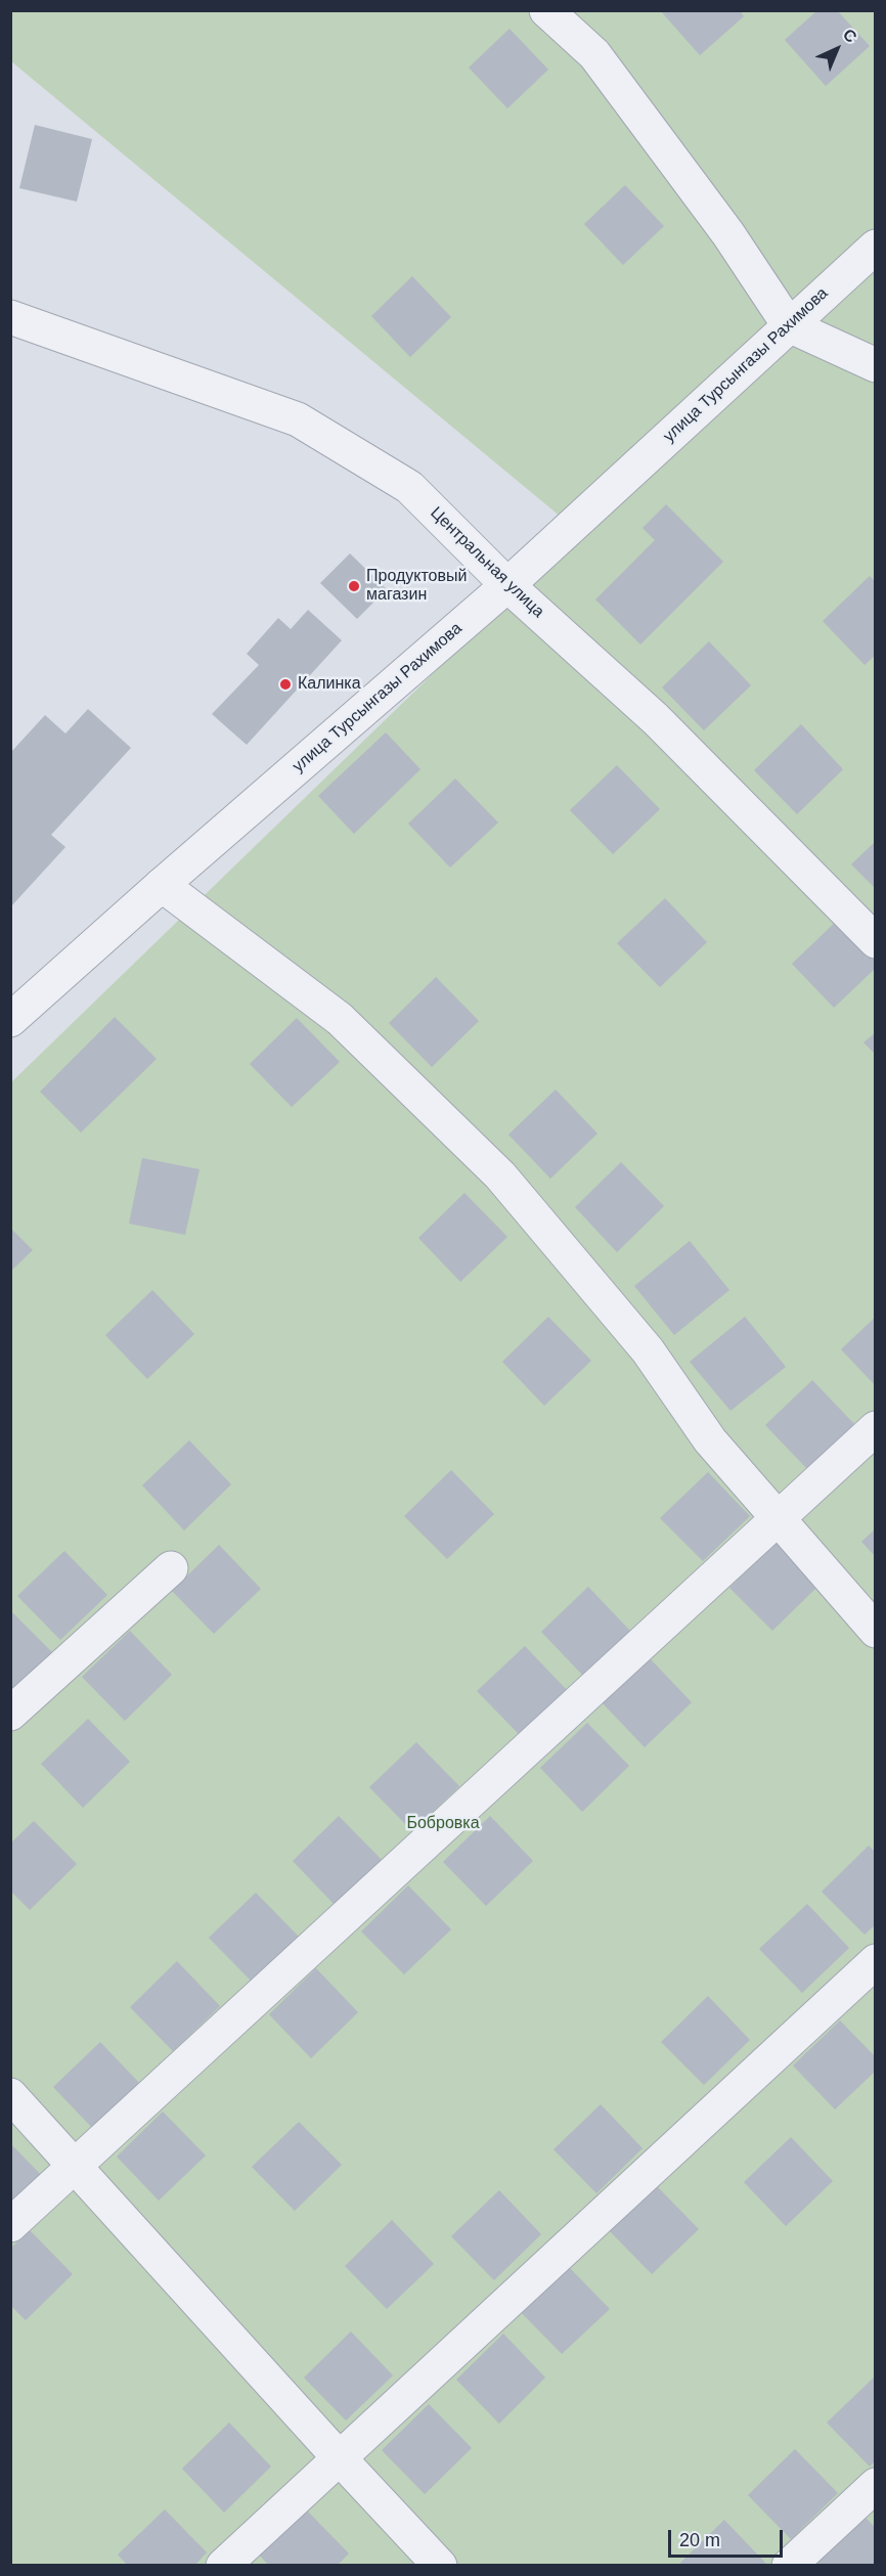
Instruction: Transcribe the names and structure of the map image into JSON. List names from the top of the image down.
{
  "streets": {
    "street": ["улица Турсынгазы Рахимова", "Центральная улица"]
  },
  "crossings": [
    ["улица Турсынгазы Рахимова", "Центральная улица"]
  ],
  "parks": ["Бобровка"],
  "places": ["Продуктовый магазин", "Калинка"],
  "scale_bar": "20 m",
  "north": "top right"
}
